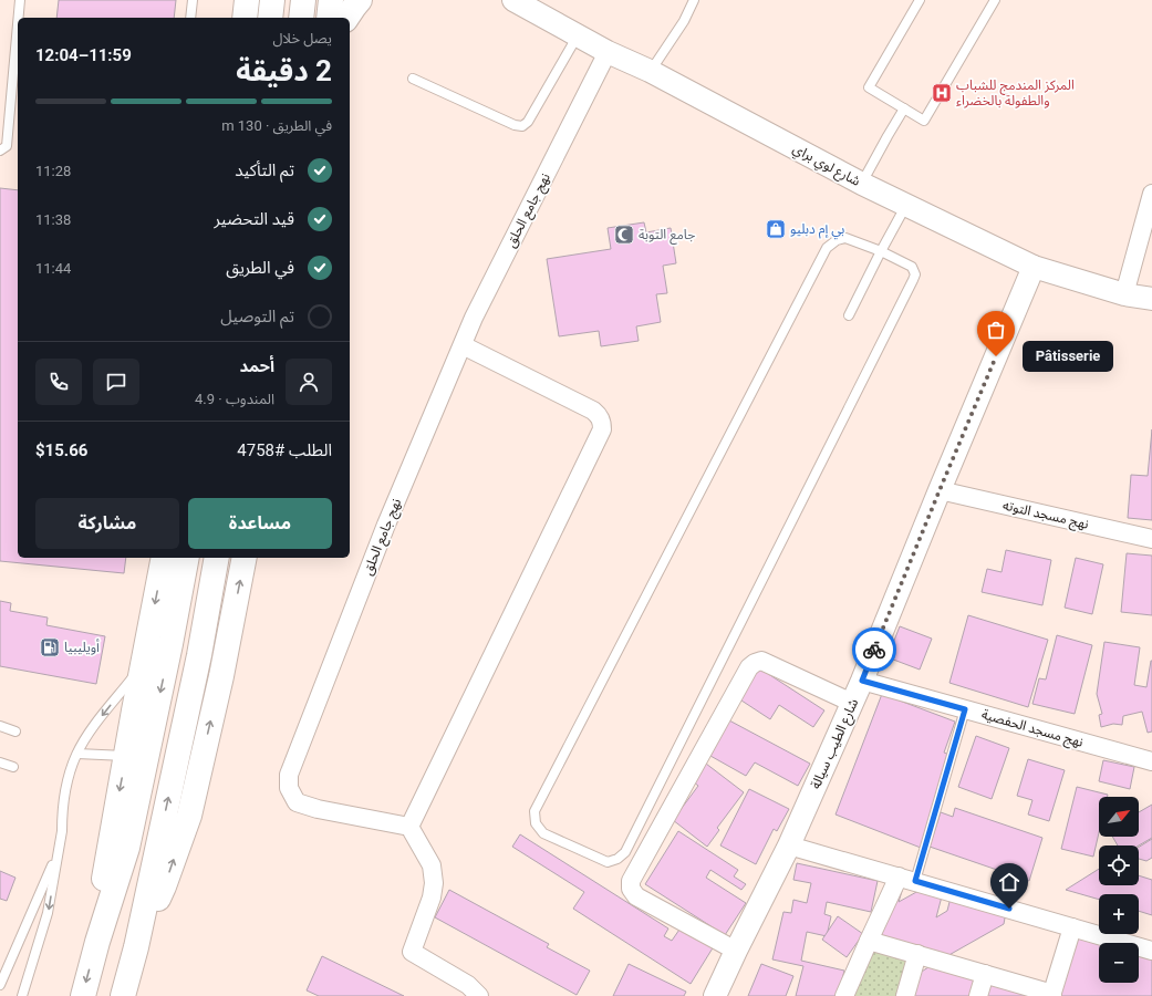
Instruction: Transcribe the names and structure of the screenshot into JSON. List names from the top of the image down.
{
  "streets": {
    "street": [
      "شارع لوي براي",
      "نهج جامع الحلق",
      "نهج مسجد التوته",
      "نهج مسجد الحفصية",
      "شارع الطيب سيالة"
    ]
  },
  "crossings": [
    ["شارع لوي براي", "نهج جامع الحلق"],
    ["شارع لوي براي", "شارع الطيب سيالة"],
    ["نهج مسجد التوته", "شارع الطيب سيالة"],
    ["نهج مسجد الحفصية", "شارع الطيب سيالة"]
  ],
  "places": {
    "hospital": ["المركز المندمج للشباب والطفولة بالخضراء"],
    "shop": ["بي إم دبليو"],
    "mosque": ["جامع التوبة"],
    "other": ["Pâtisserie"],
    "fuel station": ["أويليبيا"]
  },
  "north": "top right",
  "page": {
    "heading": ["2 دقيقة", "يصل خلال", "11:59–12:04"],
    "panel": [
      "أحمد",
      "المندوب · 4.9",
      "الطلب #4758",
      "$15.66"
    ],
    "bar": "في الطريق · 130 m",
    "list": [
      ["تم التأكيد", "11:28"],
      ["قيد التحضير", "11:38"],
      ["في الطريق", "11:44"],
      "تم التوصيل"
    ],
    "bubble": "Pâtisserie",
    "buttons": ["مساعدة", "مشاركة"],
    "map_buttons": ["+", "−"]
  }
}
